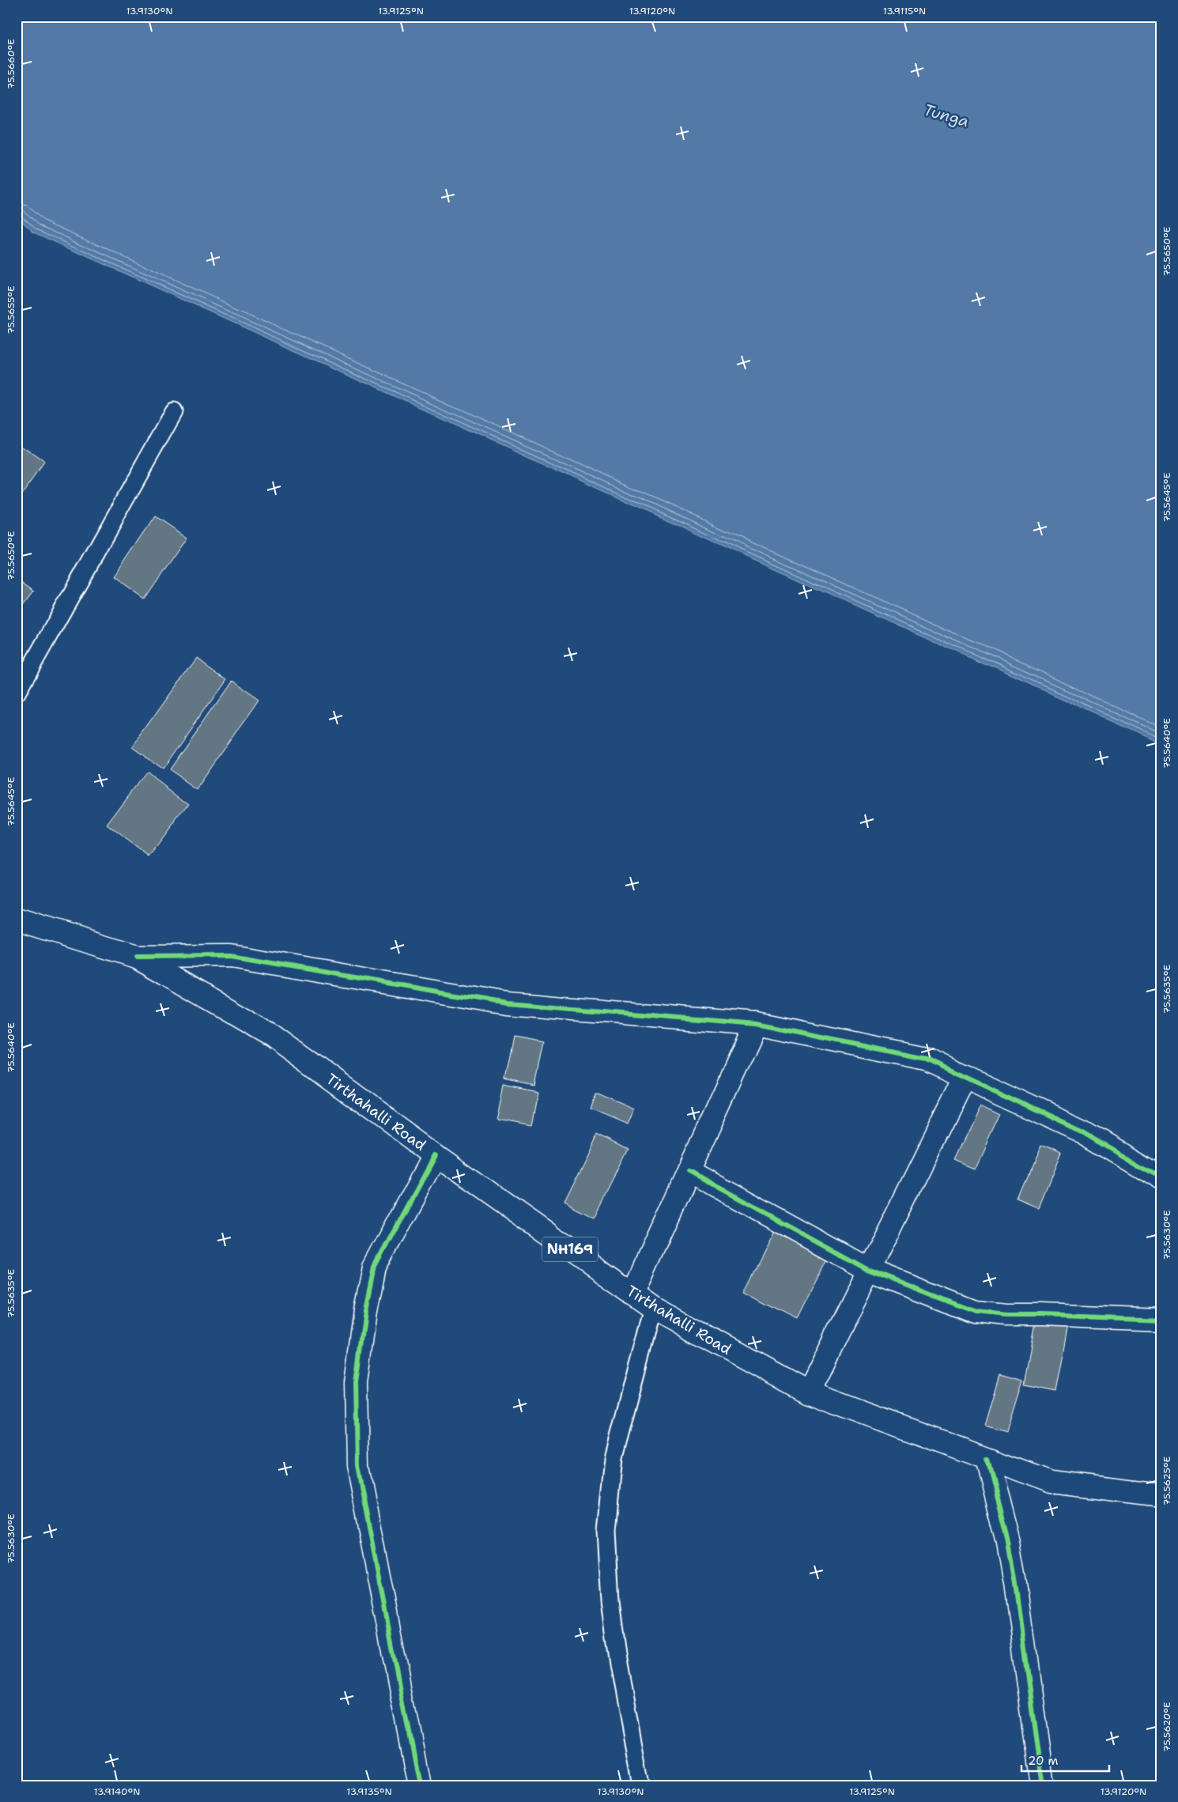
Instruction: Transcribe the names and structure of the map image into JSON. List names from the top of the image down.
{
  "streets": {
    "main road": ["Tirthahalli Road", "NH169"]
  },
  "water": ["Tunga"],
  "scale_bar": "20 m",
  "coordinates": [
    "13.9130°N",
    "13.9125°N",
    "13.9120°N",
    "13.9115°N",
    "75.5660°E",
    "75.5650°E",
    "75.5655°E",
    "75.5645°E",
    "75.5640°E",
    "75.5635°E",
    "75.5630°E",
    "75.5625°E",
    "75.5620°E",
    "13.9140°N",
    "13.9135°N"
  ]
}
